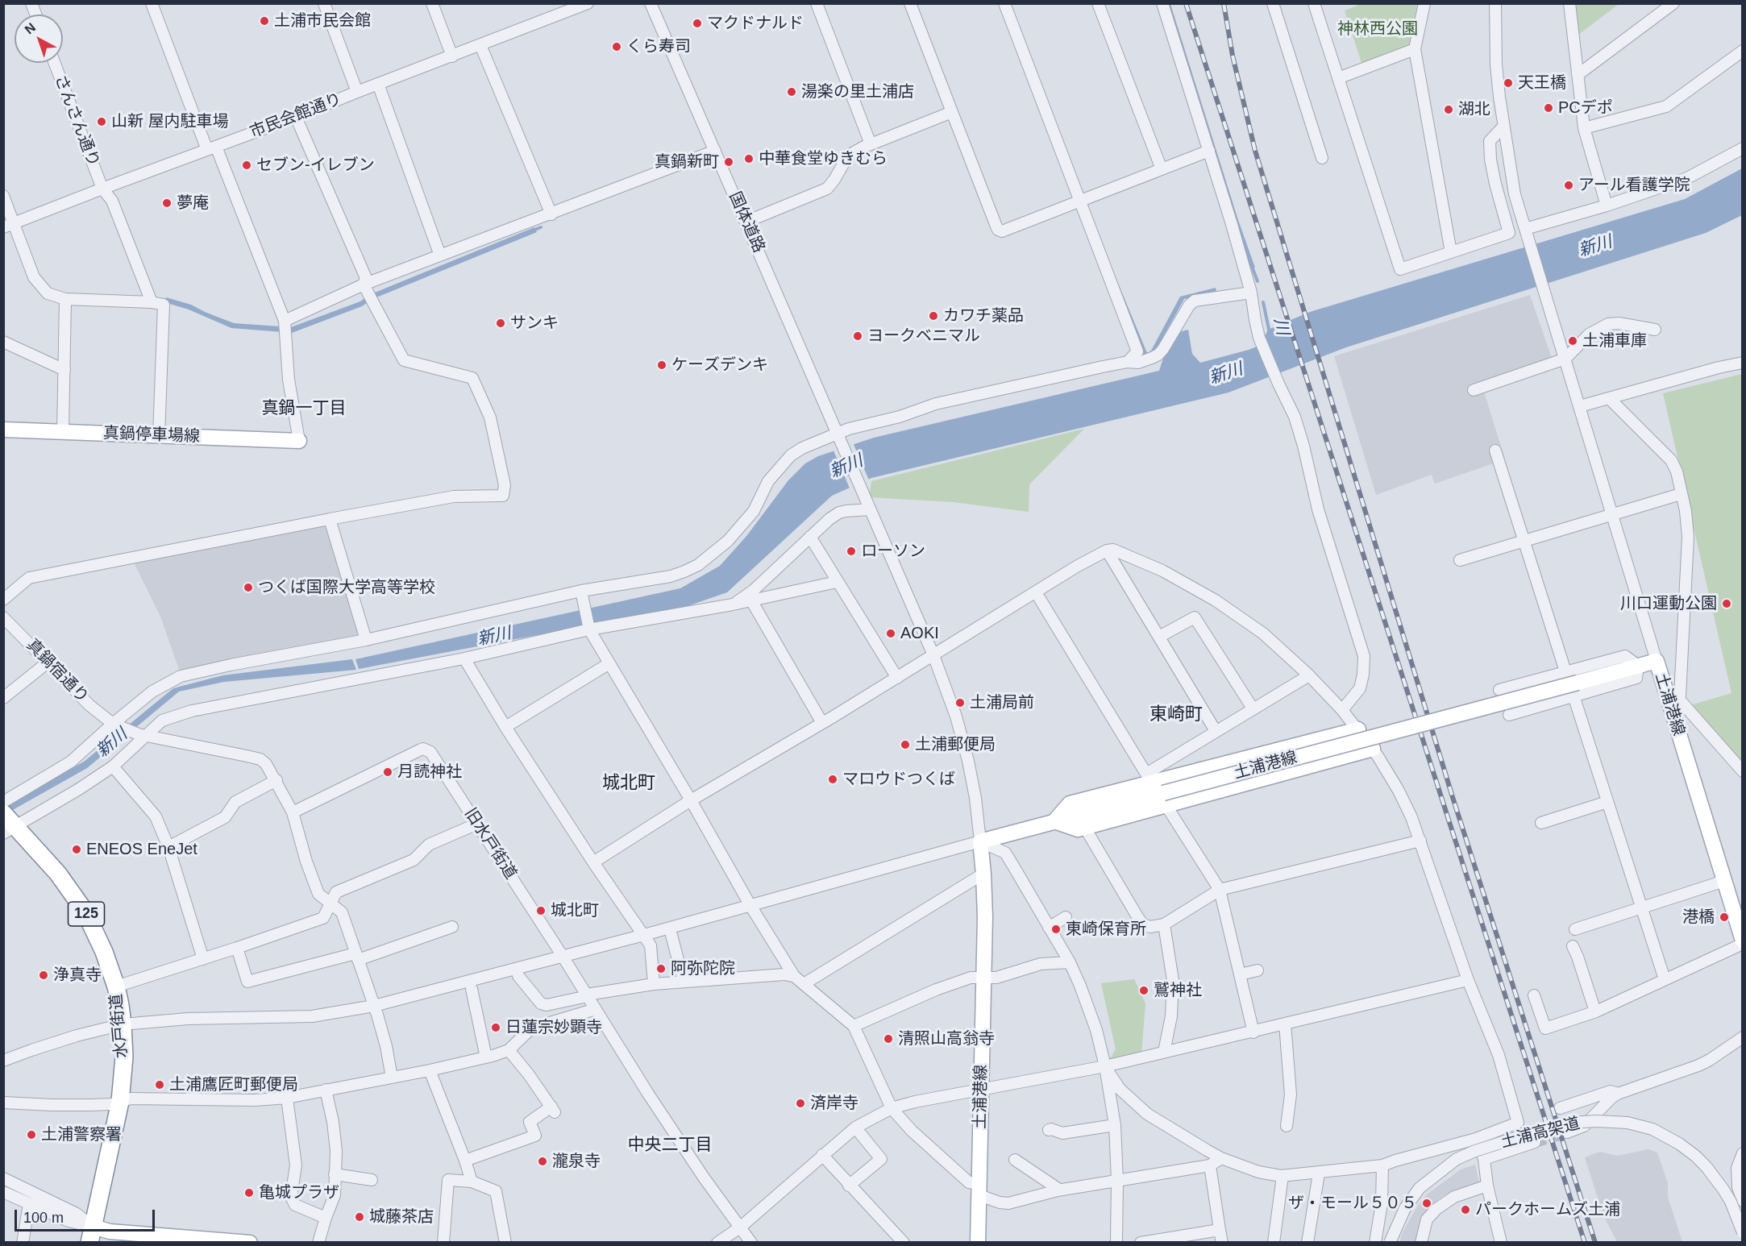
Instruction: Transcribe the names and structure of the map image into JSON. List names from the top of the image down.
{
  "streets": {
    "highway": ["125", "水戸街道"],
    "main road": ["真鍋停車場線", "土浦港線"],
    "street": [
      "市民会館通り",
      "さんさん通り",
      "国体道路",
      "真鍋宿通り",
      "旧水戸街道",
      "土浦高架道"
    ]
  },
  "crossings": [
    ["市民会館通り", "さんさん通り"],
    ["さんさん通り", "真鍋停車場線"],
    ["国体道路", "土浦港線"]
  ],
  "districts": [
    "真鍋一丁目",
    "東崎町",
    "城北町",
    "中央二丁目"
  ],
  "water": ["新川", "川"],
  "parks": ["神林西公園"],
  "places": [
    "土浦市民会館",
    "マクドナルド",
    "くら寿司",
    "天王橋",
    "湯楽の里土浦店",
    "PCデポ",
    "湖北",
    "山新 屋内駐車場",
    "中華食堂ゆきむら",
    "真鍋新町",
    "セブン-イレブン",
    "アール看護学院",
    "夢庵",
    "カワチ薬品",
    "サンキ",
    "ヨークベニマル",
    "土浦車庫",
    "ケーズデンキ",
    "ローソン",
    "つくば国際大学高等学校",
    "川口運動公園",
    "AOKI",
    "土浦局前",
    "土浦郵便局",
    "月読神社",
    "マロウドつくば",
    "ENEOS EneJet",
    "城北町",
    "港橋",
    "東崎保育所",
    "阿弥陀院",
    "浄真寺",
    "鷲神社",
    "日蓮宗妙顕寺",
    "清照山高翁寺",
    "土浦鷹匠町郵便局",
    "済岸寺",
    "土浦警察署",
    "瀧泉寺",
    "亀城プラザ",
    "ザ・モール５０５",
    "パークホームズ土浦",
    "城藤茶店"
  ],
  "scale_bar": "100 m",
  "north": "top left"
}
